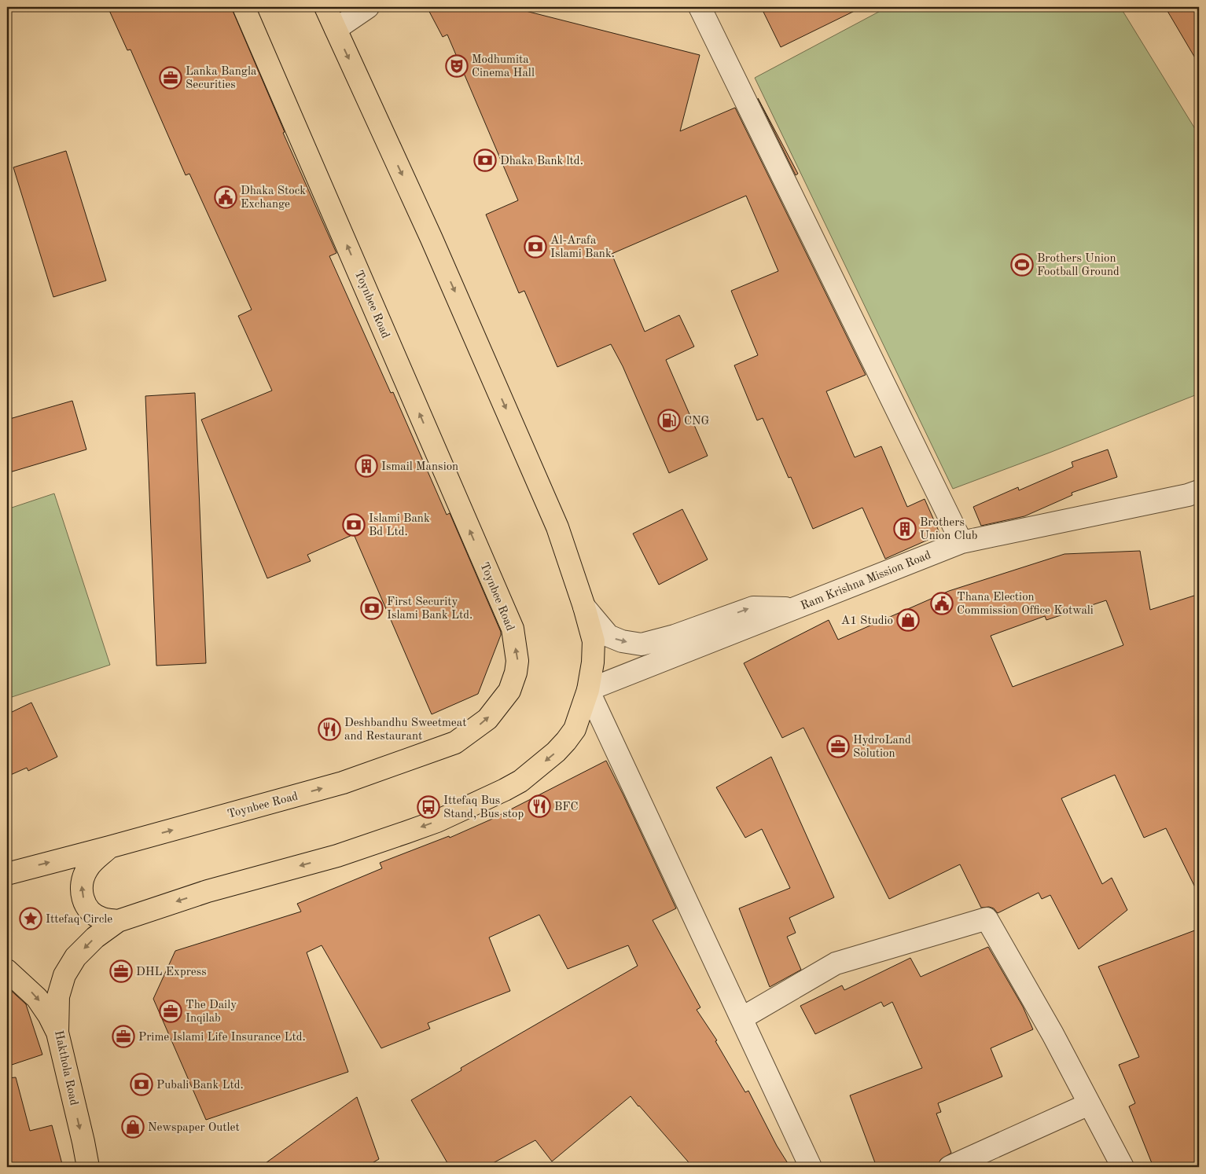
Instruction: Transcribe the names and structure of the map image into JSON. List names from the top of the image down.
{
  "streets": {
    "main road": ["Toynbee Road", "Hakthola Road"],
    "street": ["Ram Krishna Mission Road"]
  },
  "one_way": ["Hakthola Road"],
  "places": {
    "theatre": ["Modhumita Cinema Hall"],
    "office": [
      "Lanka Bangla Securities",
      "HydroLand Solution",
      "DHL Express",
      "The Daily Inqilab",
      "Prime Islami Life Insurance Ltd."
    ],
    "bank": [
      "Dhaka Bank ltd.",
      "Al-Arafa Islami Bank.",
      "Islami Bank Bd Ltd.",
      "First Security Islami Bank Ltd.",
      "Pubali Bank Ltd."
    ],
    "public building": ["Dhaka Stock Exchange", "Thana Election Commission Office Kotwali"],
    "sports": ["Brothers Union Football Ground"],
    "fuel station": ["CNG"],
    "building": ["Ismail Mansion", "Brothers Union Club"],
    "shop": ["A1 Studio", "Newspaper Outlet"],
    "restaurant": ["Deshbandhu Sweetmeat and Restaurant", "BFC"],
    "bus stop": ["Ittefaq Bus Stand, Bus stop"],
    "place": ["Ittefaq Circle"]
  }
}
